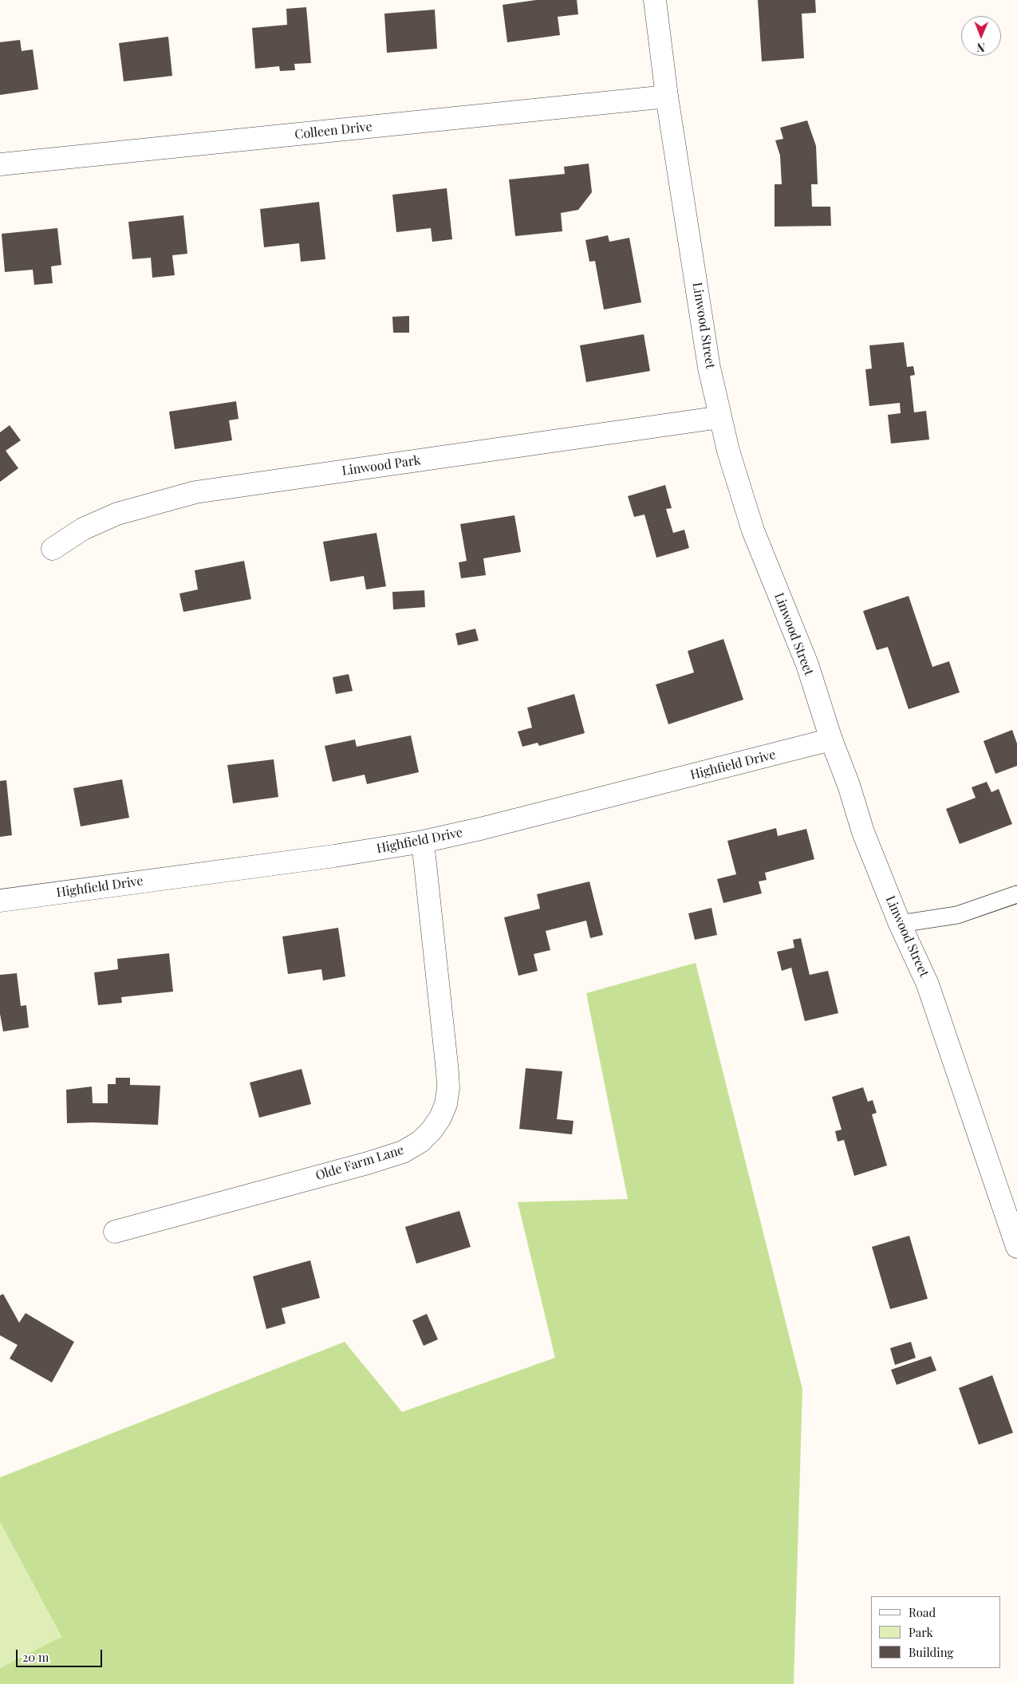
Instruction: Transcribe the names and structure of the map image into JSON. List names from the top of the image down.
{
  "streets": {
    "street": [
      "Colleen Drive",
      "Linwood Street",
      "Linwood Park",
      "Highfield Drive",
      "Olde Farm Lane"
    ]
  },
  "crossings": [
    ["Colleen Drive", "Linwood Street"],
    ["Linwood Street", "Linwood Park"],
    ["Linwood Street", "Highfield Drive"],
    ["Highfield Drive", "Olde Farm Lane"]
  ],
  "legend": ["Road", "Park", "Building"],
  "scale_bar": "20 m",
  "north": "bottom"
}
